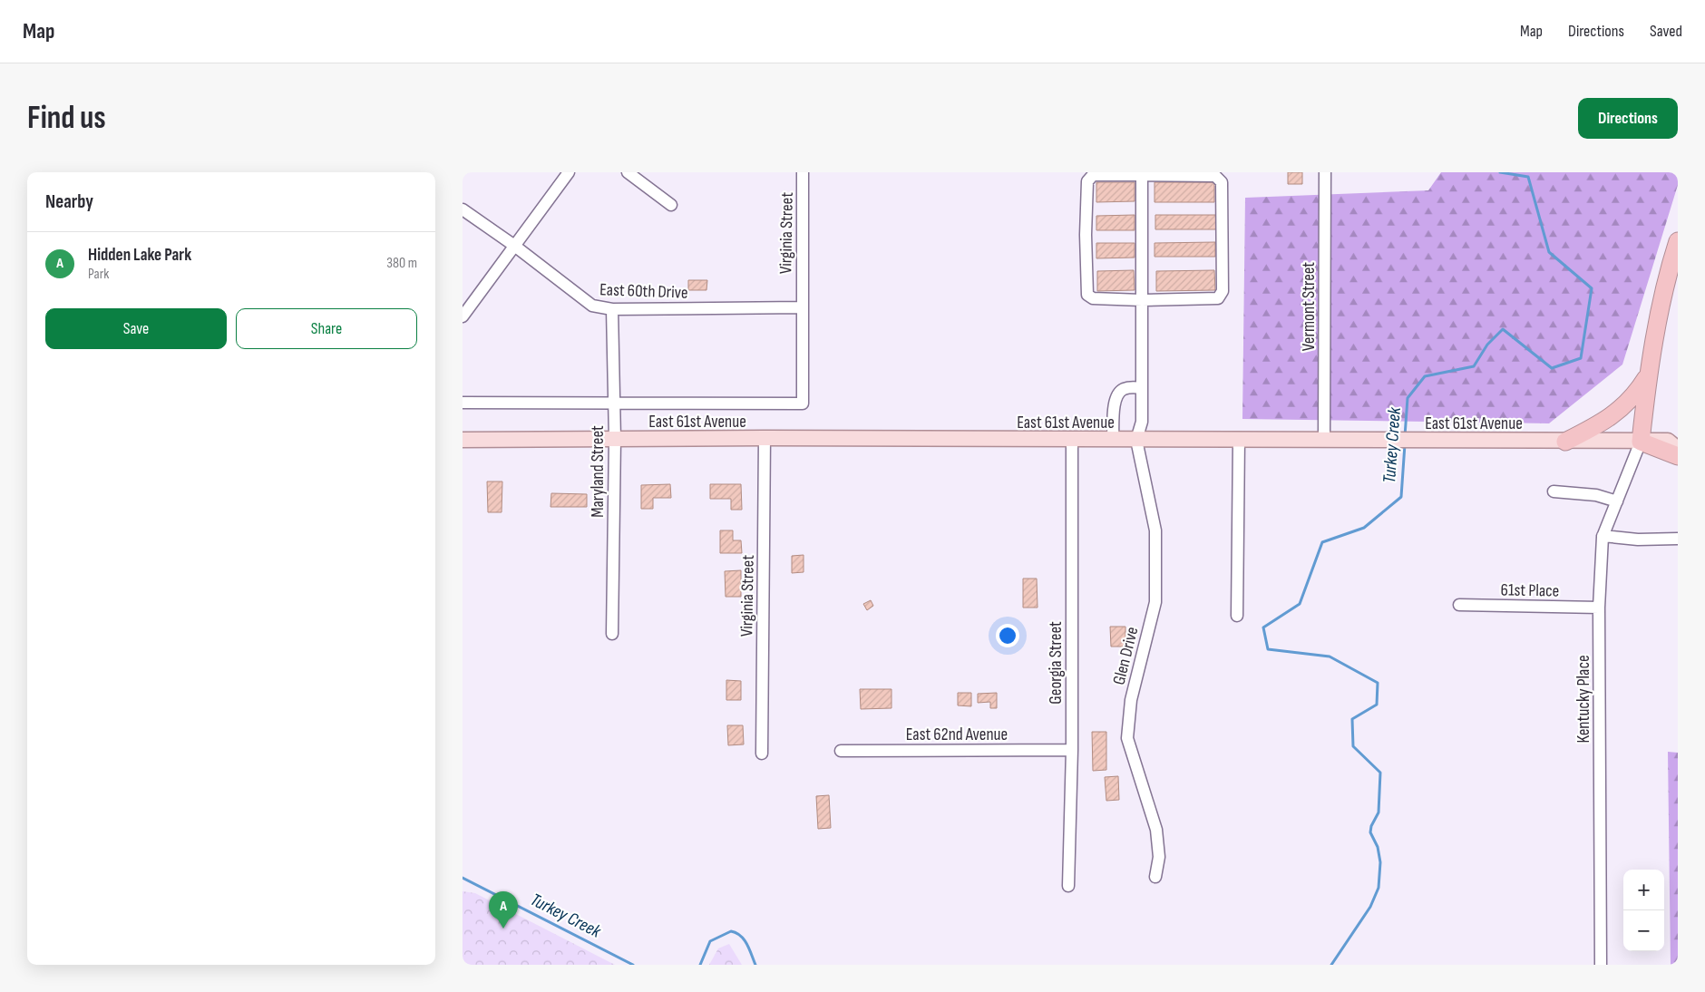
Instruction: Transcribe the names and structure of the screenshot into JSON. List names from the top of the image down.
{
  "streets": {
    "main road": ["East 61st Avenue"],
    "street": [
      "Virginia Street",
      "East 60th Drive",
      "Vermont Street",
      "Maryland Street",
      "61st Place",
      "Glen Drive",
      "Georgia Street",
      "Kentucky Place",
      "East 62nd Avenue"
    ]
  },
  "crossings": [
    ["Virginia Street", "East 60th Drive"],
    ["Virginia Street", "East 61st Avenue"],
    ["Virginia Street", "Maryland Street"],
    ["East 60th Drive", "Maryland Street"],
    ["Vermont Street", "East 61st Avenue"],
    ["East 61st Avenue", "Maryland Street"],
    ["East 61st Avenue", "Glen Drive"],
    ["East 61st Avenue", "Georgia Street"],
    ["East 61st Avenue", "Kentucky Place"],
    ["61st Place", "Kentucky Place"],
    ["Georgia Street", "East 62nd Avenue"]
  ],
  "water": ["Turkey Creek"],
  "page": {
    "header": "Map",
    "nav": ["Map", "Directions", "Saved"],
    "buttons": [
      "Directions",
      ["Save", "Share"]
    ],
    "title": "Find us",
    "heading": "Nearby",
    "list": [
      {
        "mark": "A",
        "name": "Hidden Lake Park",
        "note": "Park",
        "value": "380 m"
      }
    ],
    "map_buttons": ["+", "−"],
    "pins": "A"
  }
}
